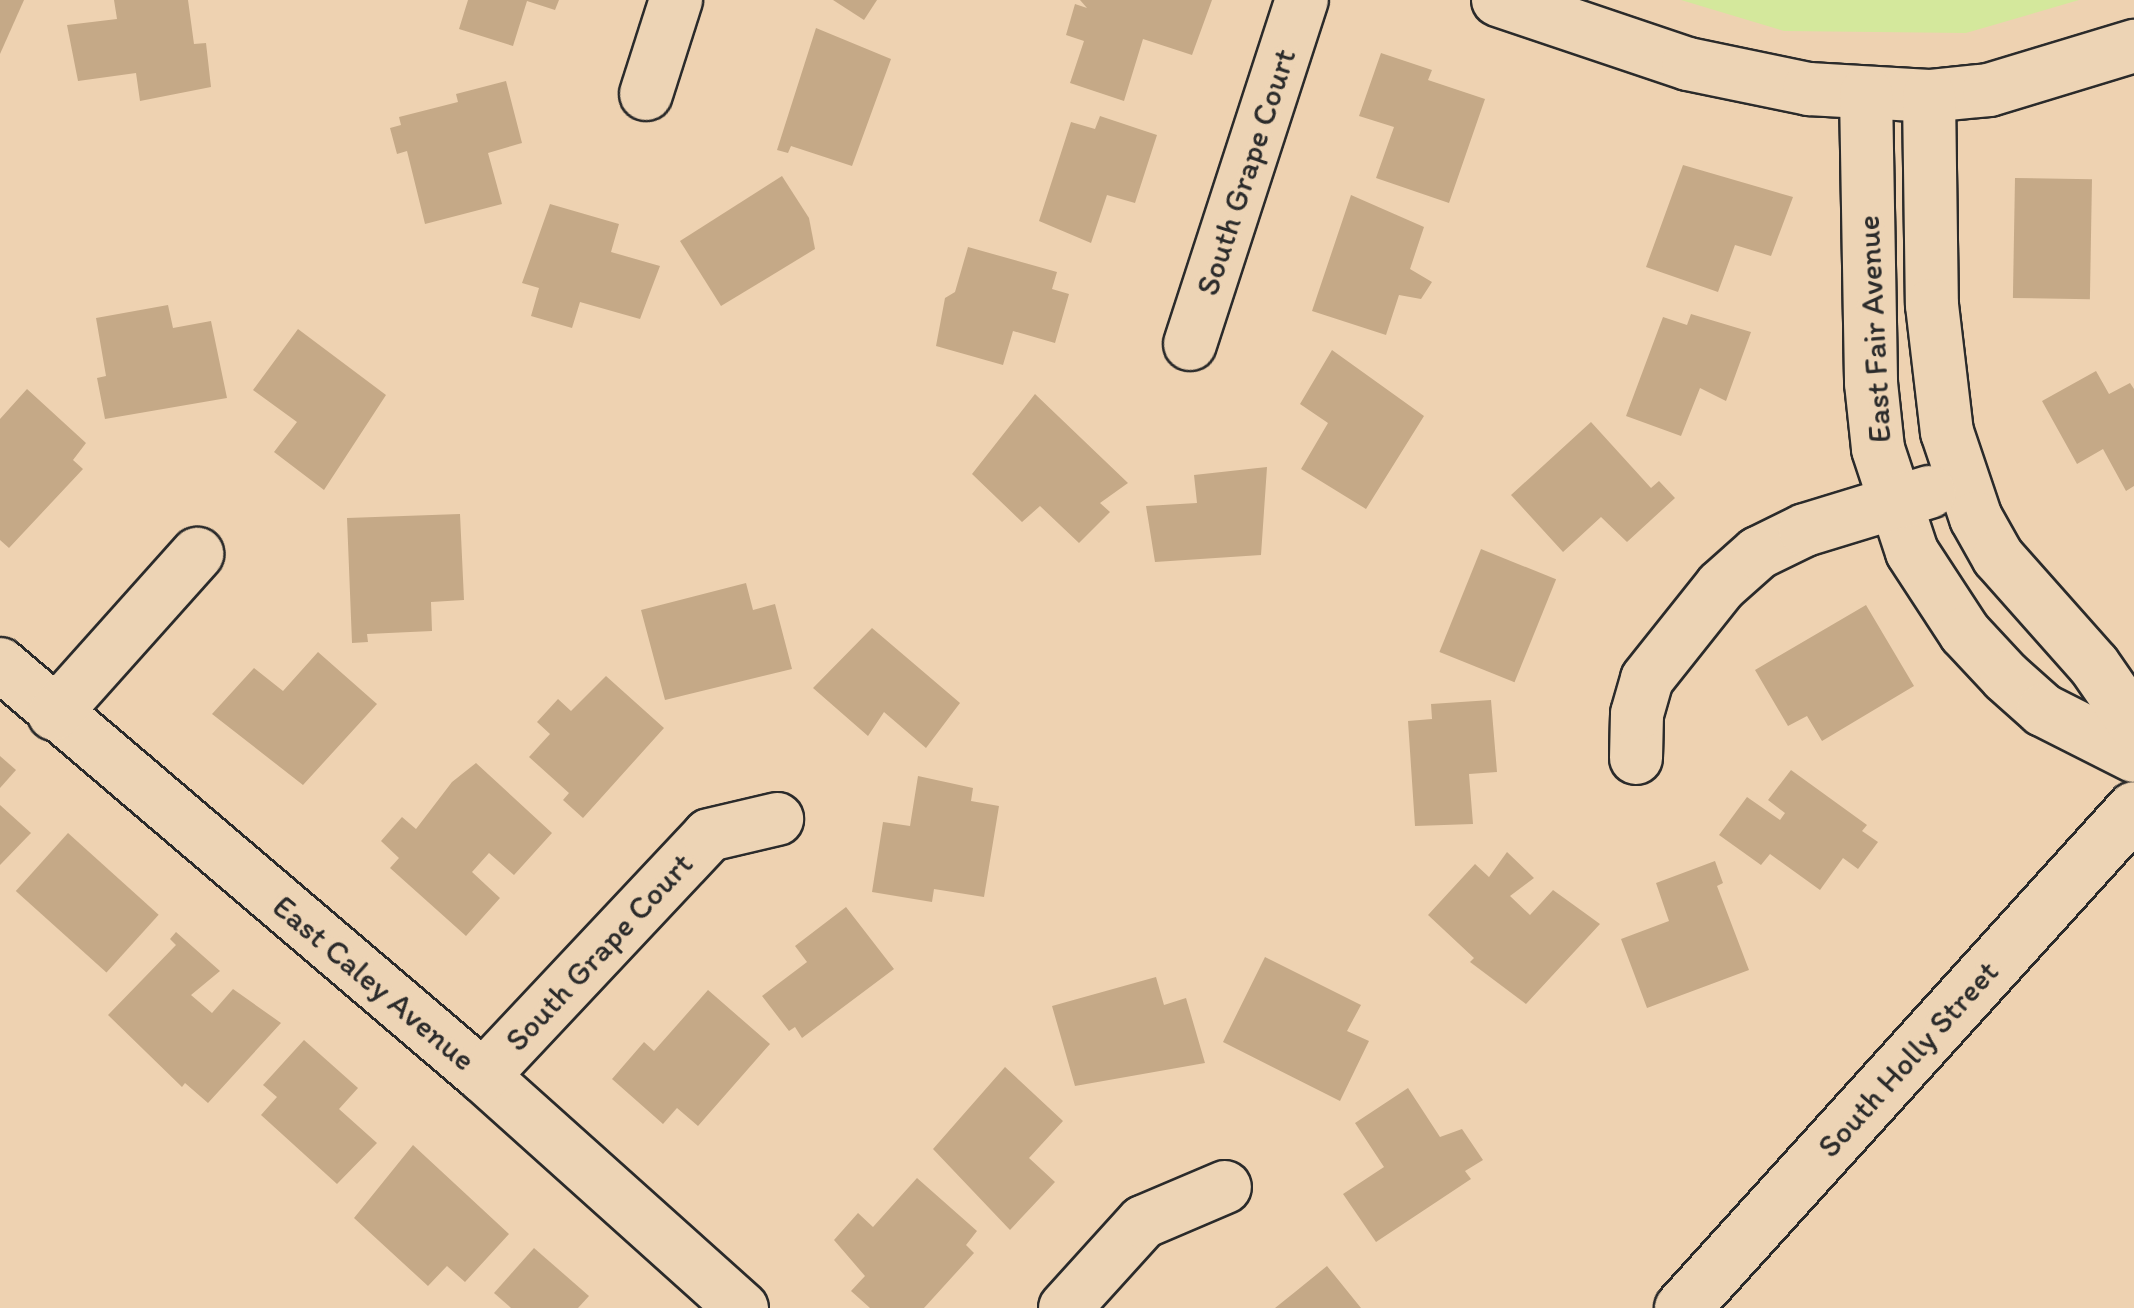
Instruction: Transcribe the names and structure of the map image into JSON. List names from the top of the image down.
{
  "streets": {
    "main road": ["South Holly Street"],
    "street": ["South Grape Court", "East Fair Avenue", "East Caley Avenue"]
  },
  "crossings": [
    ["South Grape Court", "East Caley Avenue"]
  ]
}
